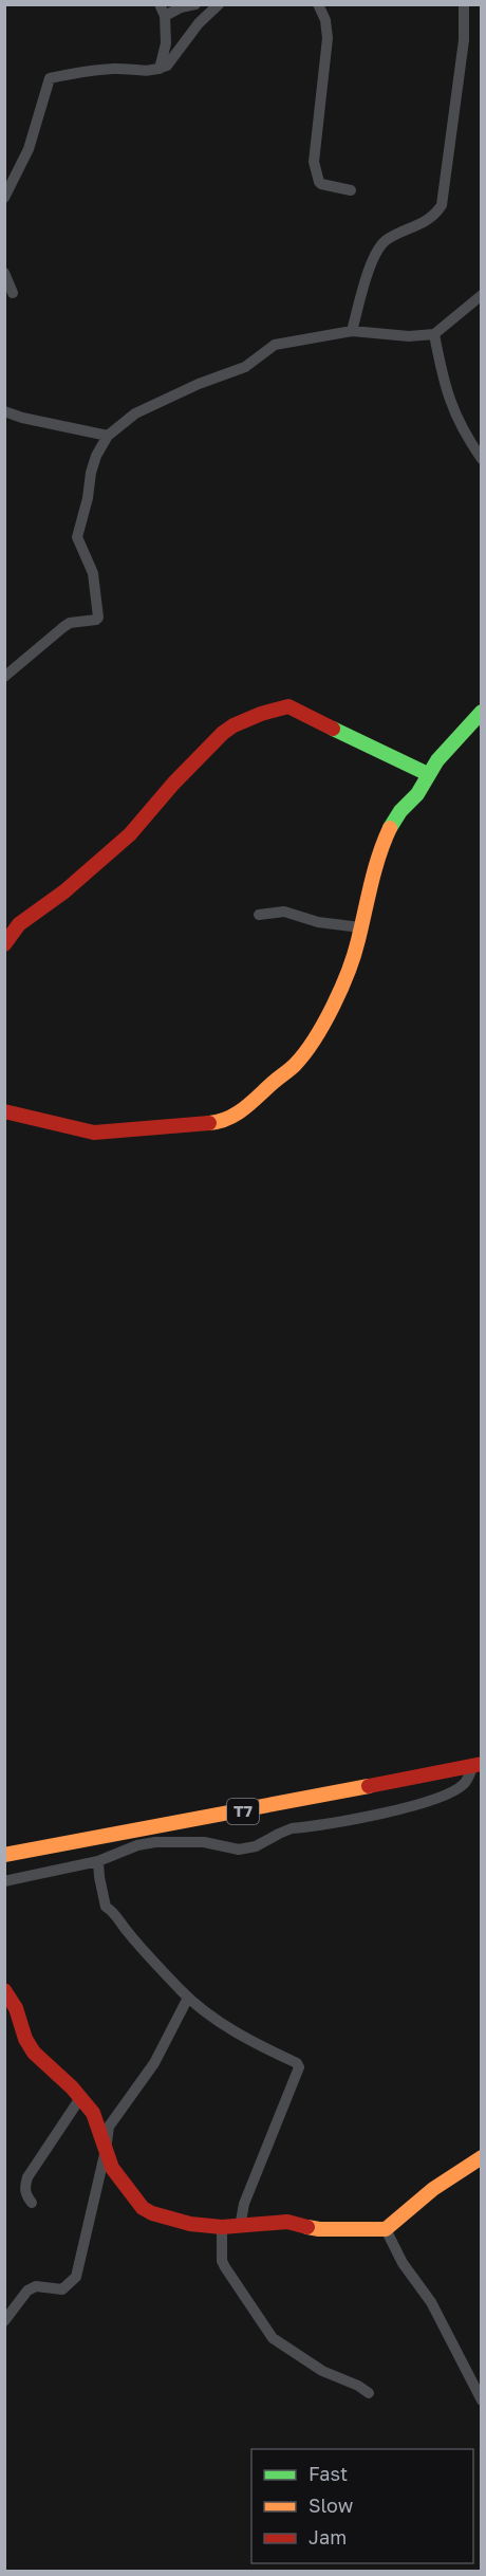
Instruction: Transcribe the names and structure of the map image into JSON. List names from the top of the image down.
{
  "streets": {
    "main road": ["T7"]
  },
  "legend": ["Fast", "Slow", "Jam"]
}
